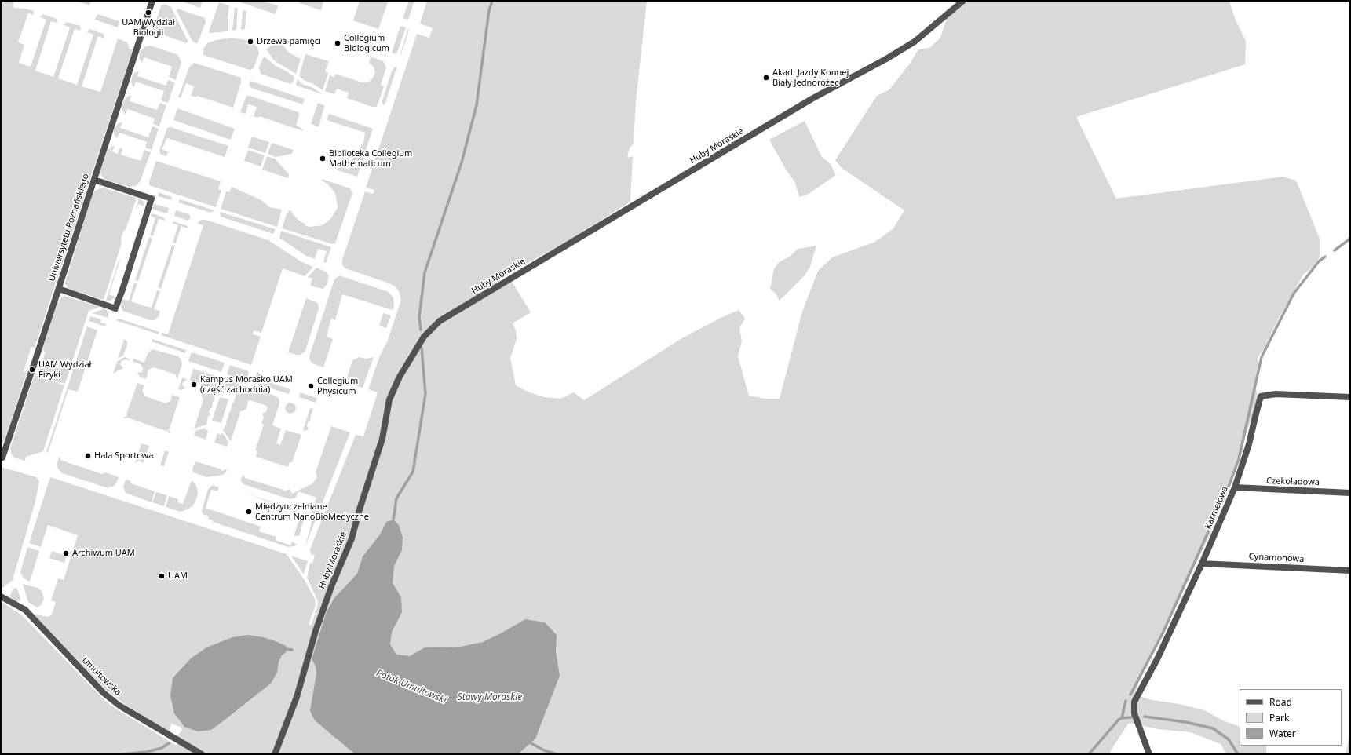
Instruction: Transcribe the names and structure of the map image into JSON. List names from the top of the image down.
{
  "streets": {
    "street": [
      "Huby Moraskie",
      "Uniwersytetu Poznańskiego",
      "Czekoladowa",
      "Karmelowa",
      "Cynamonowa",
      "Umultowska"
    ]
  },
  "crossings": [
    ["Czekoladowa", "Karmelowa"],
    ["Karmelowa", "Cynamonowa"]
  ],
  "water": ["Potok Umultowski", "Stawy Moraskie"],
  "places": [
    "UAM Wydział Biologii",
    "Drzewa pamięci",
    "Collegium Biologicum",
    "Akad. Jazdy Konnej Biały Jednorożec",
    "Biblioteka Collegium Mathematicum",
    "UAM Wydział Fizyki",
    "Kampus Morasko UAM (część zachodnia)",
    "Collegium Physicum",
    "Hala Sportowa",
    "Międzyuczelniane Centrum NanoBioMedyczne",
    "Archiwum UAM",
    "UAM"
  ],
  "legend": ["Road", "Park", "Water"]
}
